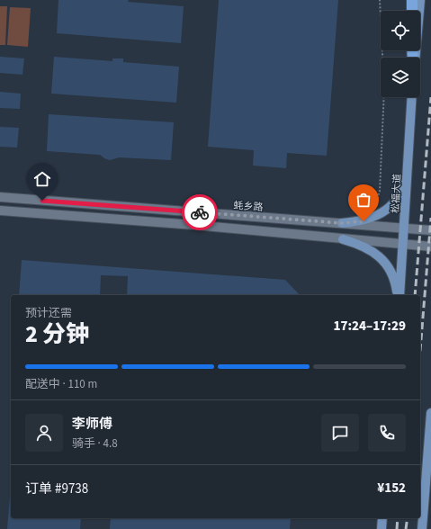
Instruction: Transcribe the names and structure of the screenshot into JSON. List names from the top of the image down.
{
  "streets": {
    "main road": ["松福大道"],
    "street": ["蚝乡路"]
  },
  "crossings": [
    ["松福大道", "蚝乡路"]
  ],
  "page": {
    "heading": ["2 分钟", "预计还需", "17:24–17:29"],
    "panel": [
      "李师傅",
      "骑手 · 4.8",
      "订单 #9738",
      "¥152"
    ],
    "bar": "配送中 · 110 m"
  }
}
